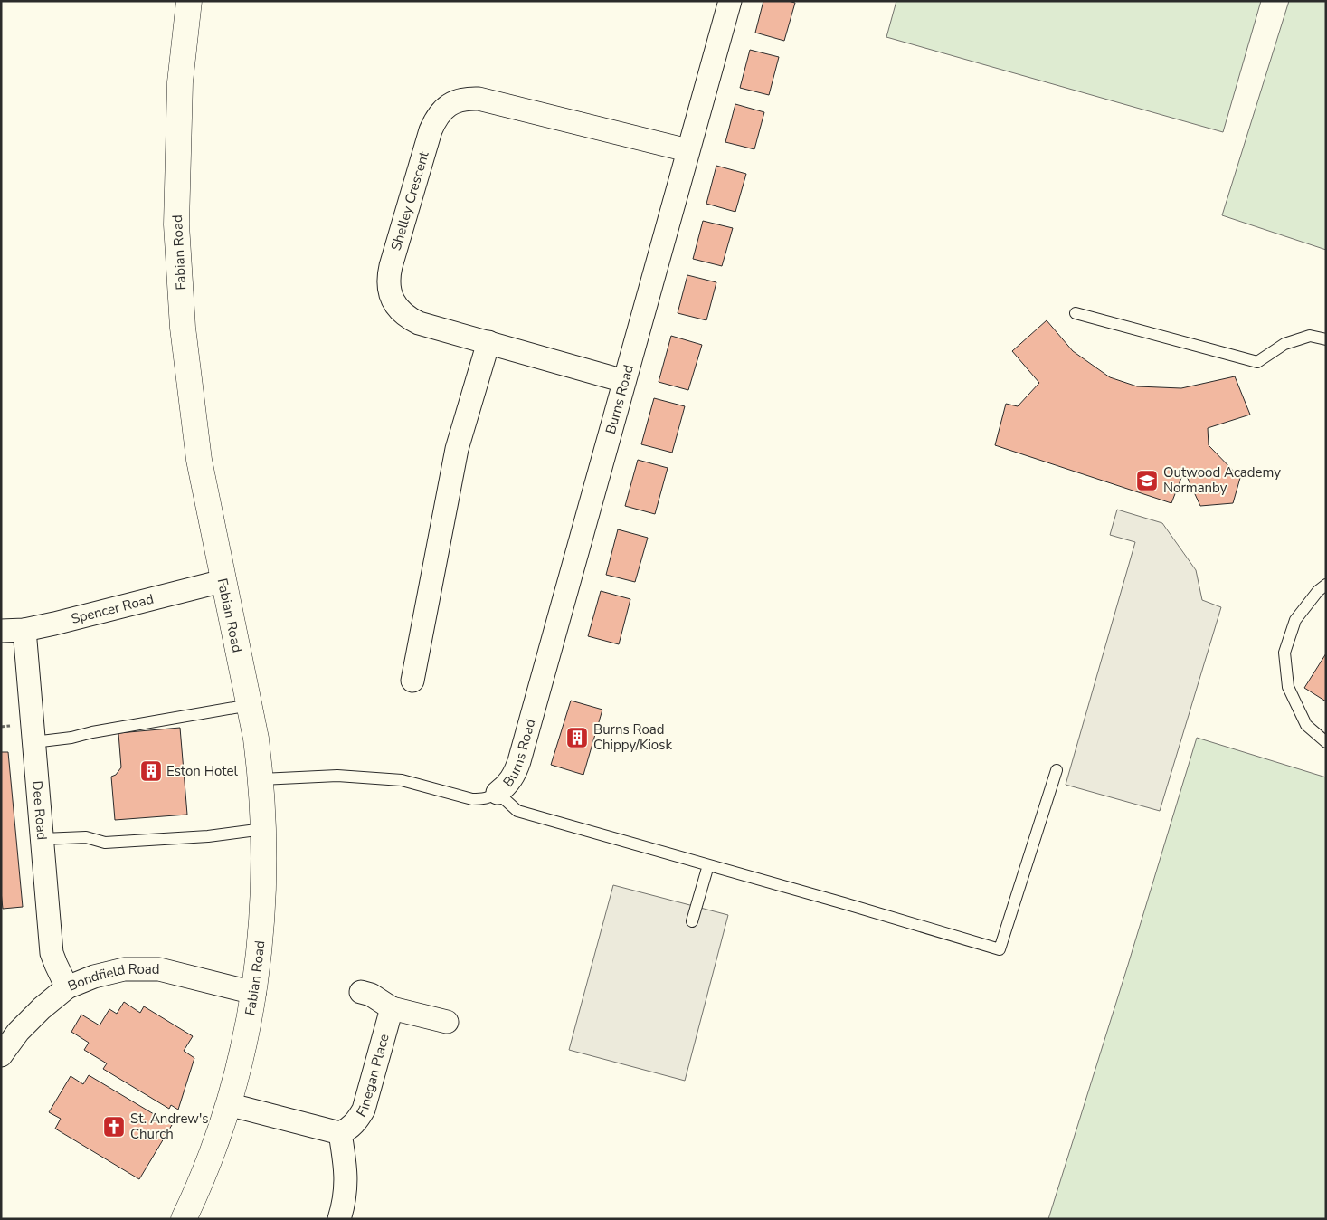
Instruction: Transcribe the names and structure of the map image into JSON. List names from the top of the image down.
{
  "streets": {
    "street": [
      "Shelley Crescent",
      "Fabian Road",
      "Burns Road",
      "Spencer Road",
      "Dee Road",
      "Bondfield Road",
      "Finegan Place"
    ]
  },
  "crossings": [
    ["Shelley Crescent", "Burns Road"],
    ["Fabian Road", "Spencer Road"],
    ["Fabian Road", "Bondfield Road"],
    ["Spencer Road", "Dee Road"],
    ["Dee Road", "Bondfield Road"]
  ],
  "places": {
    "school or university": ["Outwood Academy Normanby"],
    "building": ["Burns Road Chippy/Kiosk", "Eston Hotel"],
    "church": ["St. Andrew's Church"]
  }
}
